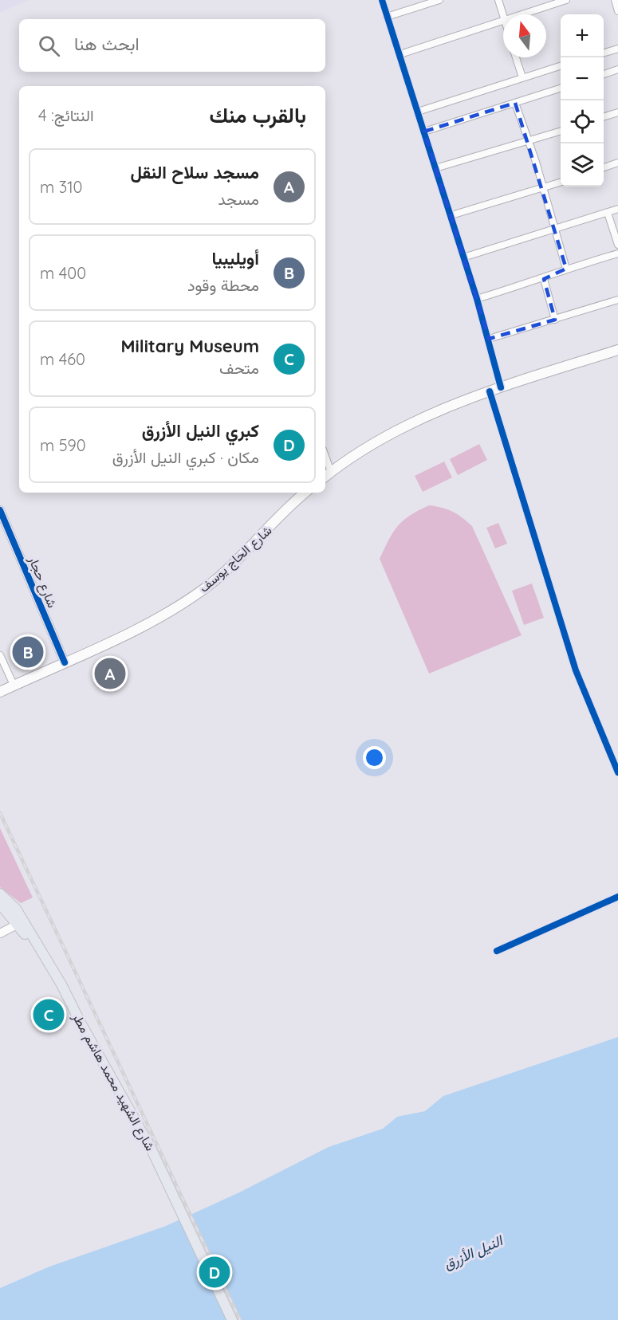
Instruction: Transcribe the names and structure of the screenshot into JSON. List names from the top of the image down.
{
  "streets": {
    "main road": ["شارع الحاج يوسف", "شارع الشهيد محمد هاشم مطر"],
    "street": ["شارع حجار"]
  },
  "crossings": [
    ["شارع الحاج يوسف", "شارع حجار"]
  ],
  "water": ["النيل الأزرق"],
  "north": "top",
  "page": {
    "map_buttons": ["+", "−"],
    "search": "ابحث هنا",
    "heading": ["بالقرب منك", "النتائج: 4"],
    "list": [
      {
        "mark": "A",
        "name": "مسجد سلاح النقل",
        "note": "مسجد",
        "value": "310 m"
      },
      {
        "mark": "B",
        "name": "أويليبيا",
        "note": "محطة وقود",
        "value": "400 m"
      },
      {
        "mark": "C",
        "name": "Military Museum",
        "note": "متحف",
        "value": "460 m"
      },
      {
        "mark": "D",
        "name": "كبري النيل الأزرق",
        "note": "مكان · كبري النيل الأزرق",
        "value": "590 m"
      }
    ],
    "pins": [
      "B",
      "A",
      "C",
      "D"
    ]
  }
}
